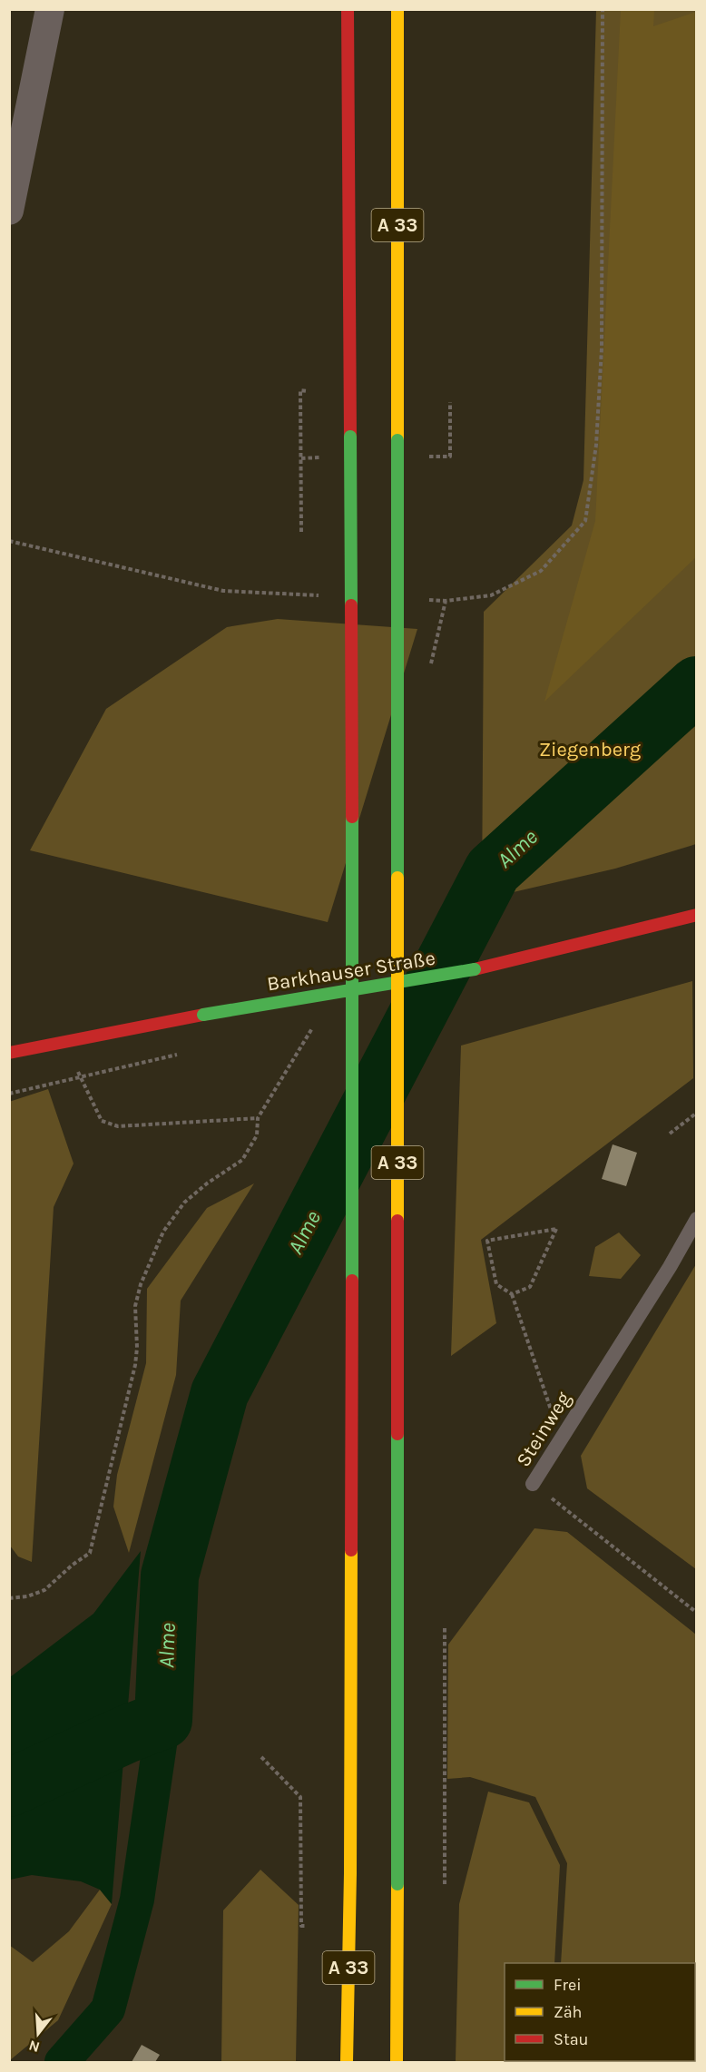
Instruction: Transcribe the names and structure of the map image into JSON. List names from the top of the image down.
{
  "streets": {
    "main road": ["A 33", "Barkhauser Straße"],
    "lane": ["Steinweg"]
  },
  "water": ["Alme"],
  "parks": ["Ziegenberg"],
  "legend": ["Frei", "Zäh", "Stau"],
  "north": "bottom"
}
